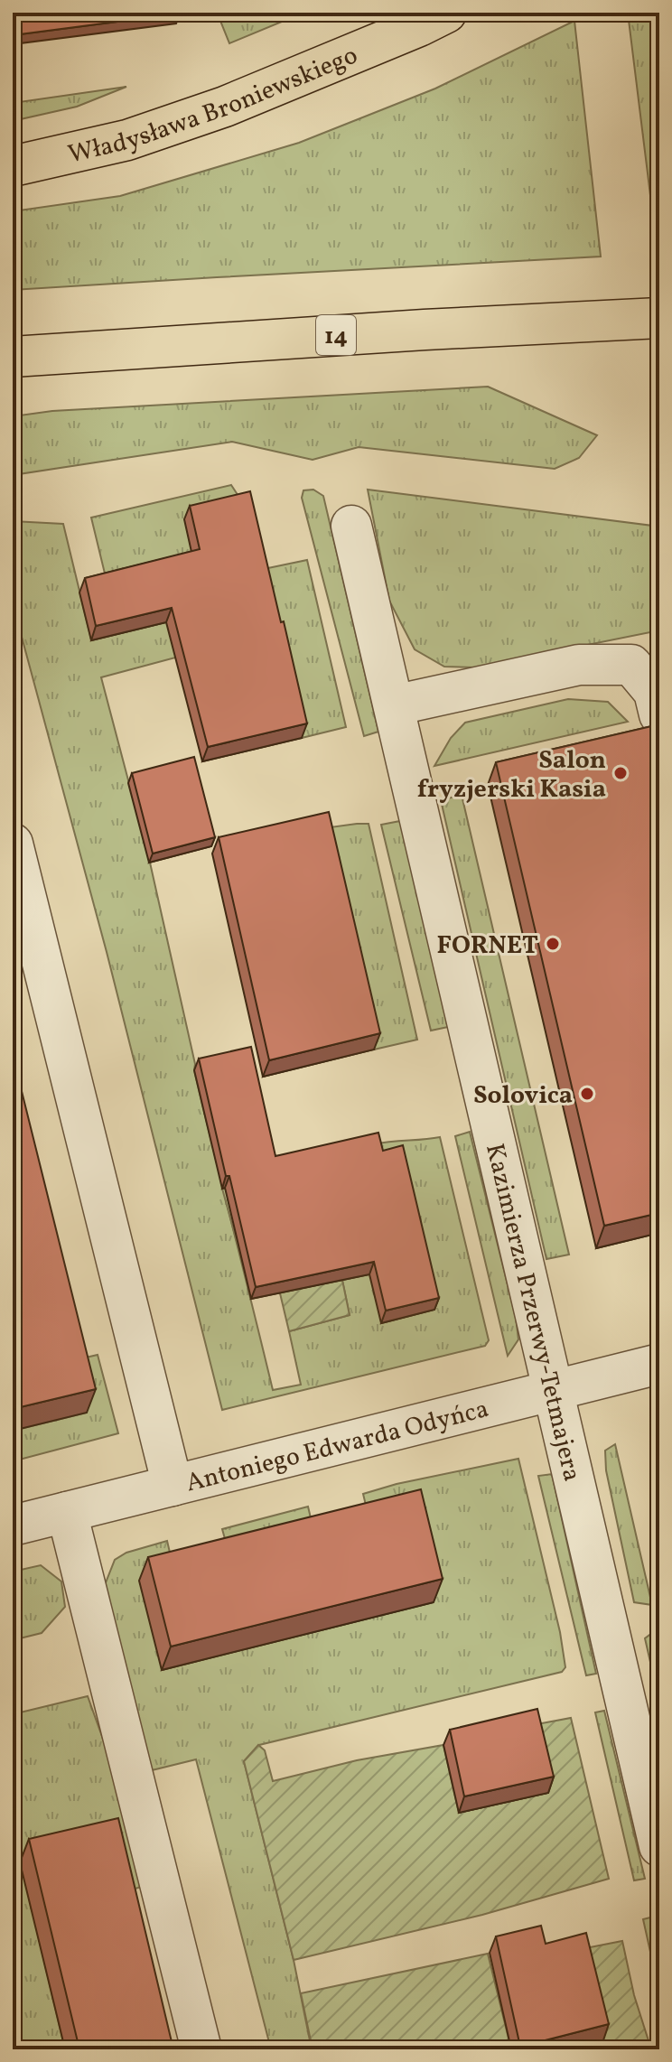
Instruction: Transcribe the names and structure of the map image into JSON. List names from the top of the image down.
{
  "streets": {
    "main road": ["Władysława Broniewskiego", "14"],
    "street": ["Kazimierza Przerwy-Tetmajera", "Antoniego Edwarda Odyńca"]
  },
  "crossings": [
    ["Kazimierza Przerwy-Tetmajera", "Antoniego Edwarda Odyńca"]
  ],
  "places": ["Salon fryzjerski Kasia", "FORNET", "Solovica"]
}
